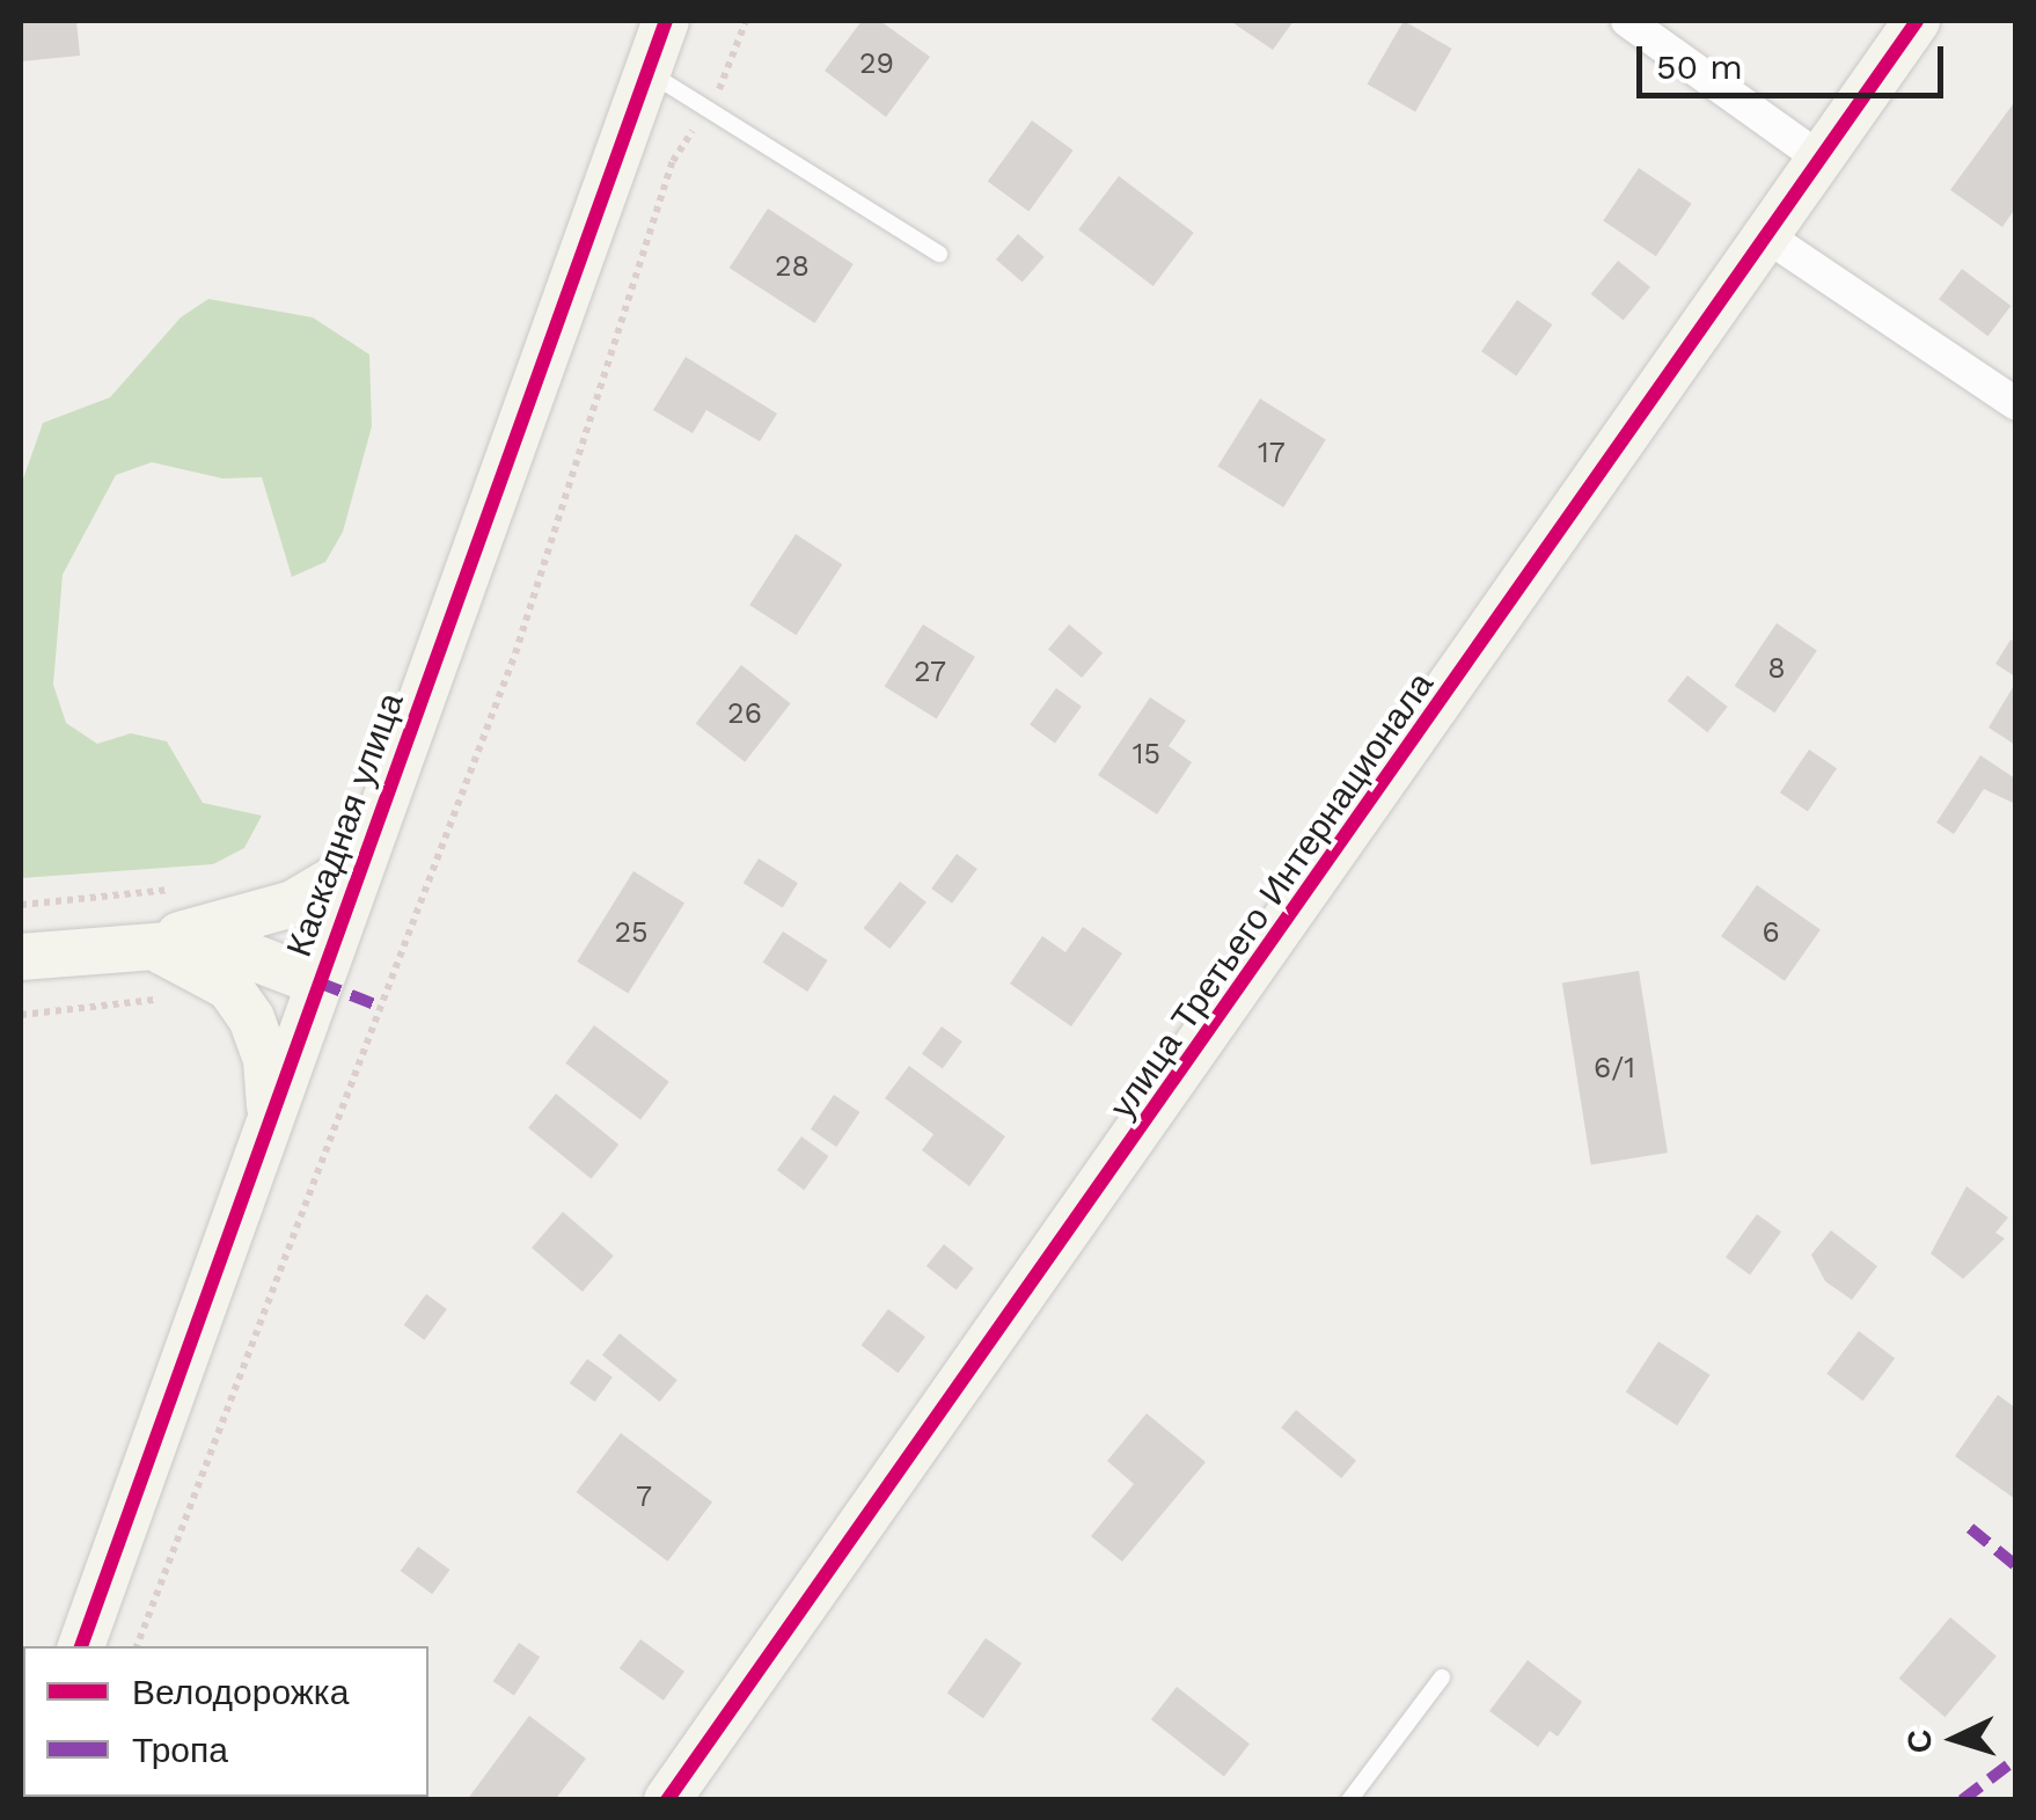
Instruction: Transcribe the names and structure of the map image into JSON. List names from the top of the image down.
{
  "streets": {
    "street": ["Каскадная улица", "улица Третьего Интернационала"]
  },
  "house_numbers": [
    "29",
    "28",
    "17",
    "8",
    "27",
    "26",
    "15",
    "25",
    "6",
    "6/1",
    "7"
  ],
  "legend": ["Велодорожка", "Тропа"],
  "scale_bar": "50 m",
  "north": "left"
}
